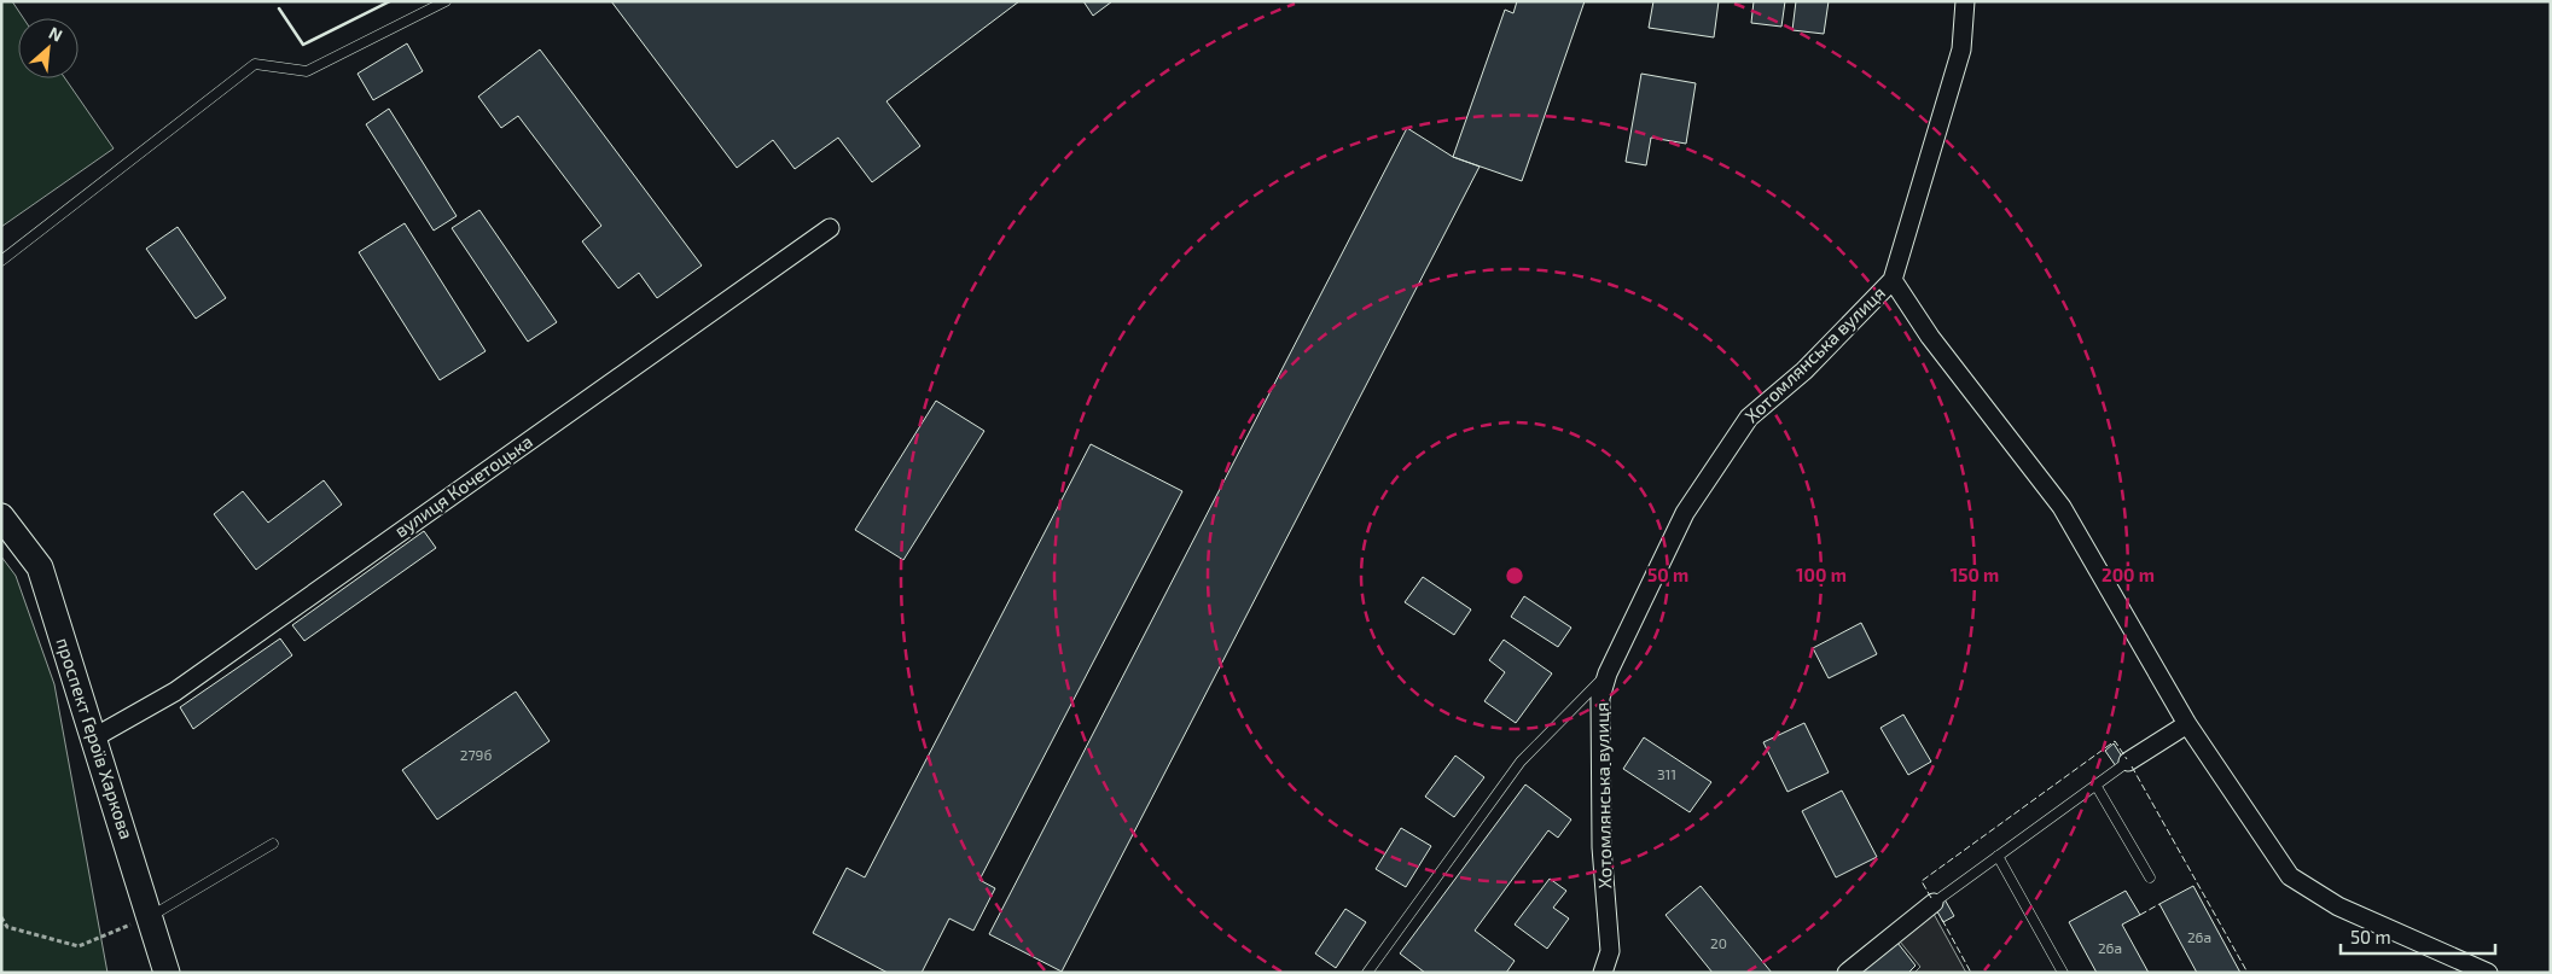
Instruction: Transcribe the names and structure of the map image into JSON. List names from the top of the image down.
{
  "streets": {
    "street": ["Хотомлянська вулиця", "вулиця Кочетоцька", "проспект Героїв Харкова"]
  },
  "crossings": [
    ["вулиця Кочетоцька", "проспект Героїв Харкова"]
  ],
  "house_numbers": [
    "279б",
    "311",
    "26а",
    "20",
    "26а"
  ],
  "scale_bar": "50 m",
  "north": "top right",
  "rings": [
    "50 m",
    "100 m",
    "150 m",
    "200 m"
  ]
}
